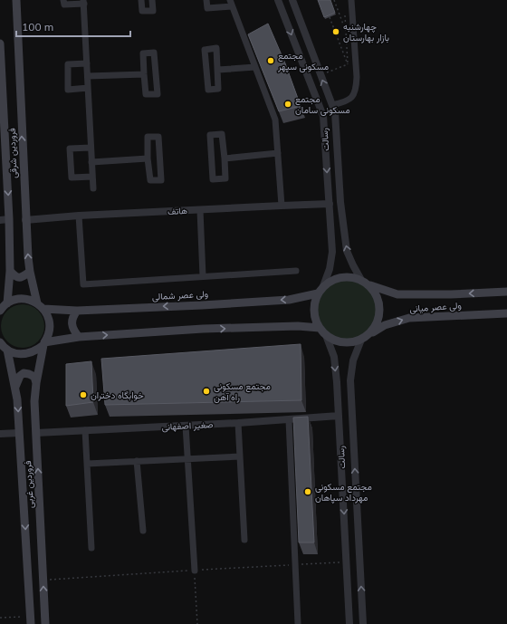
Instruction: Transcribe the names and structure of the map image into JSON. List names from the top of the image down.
{
  "streets": {
    "main road": [
      "فروردین شرقی",
      "ولی عصر شمالی",
      "ولی عصر میانی",
      "فروردین غربی"
    ],
    "street": ["رسالت", "هاتف", "صغیر اصفهانی"]
  },
  "crossings": [
    ["رسالت", "هاتف"],
    ["رسالت", "ولی عصر شمالی"],
    ["رسالت", "ولی عصر میانی"],
    ["رسالت", "صغیر اصفهانی"],
    ["فروردین شرقی", "هاتف"],
    ["فروردین شرقی", "ولی عصر شمالی"],
    ["فروردین شرقی", "فروردین غربی"],
    ["ولی عصر شمالی", "ولی عصر میانی"],
    ["صغیر اصفهانی", "فروردین غربی"]
  ],
  "places": [
    "چهارشنبه بازار بهارستان",
    "مجتمع مسکونی سپهر",
    "مجتمع مسکونی سامان",
    "مجتمع مسکونی راه آهن",
    "خوابگاه دختران",
    "مجتمع مسکونی مهرداد سپاهان"
  ],
  "scale_bar": "100 m"
}
